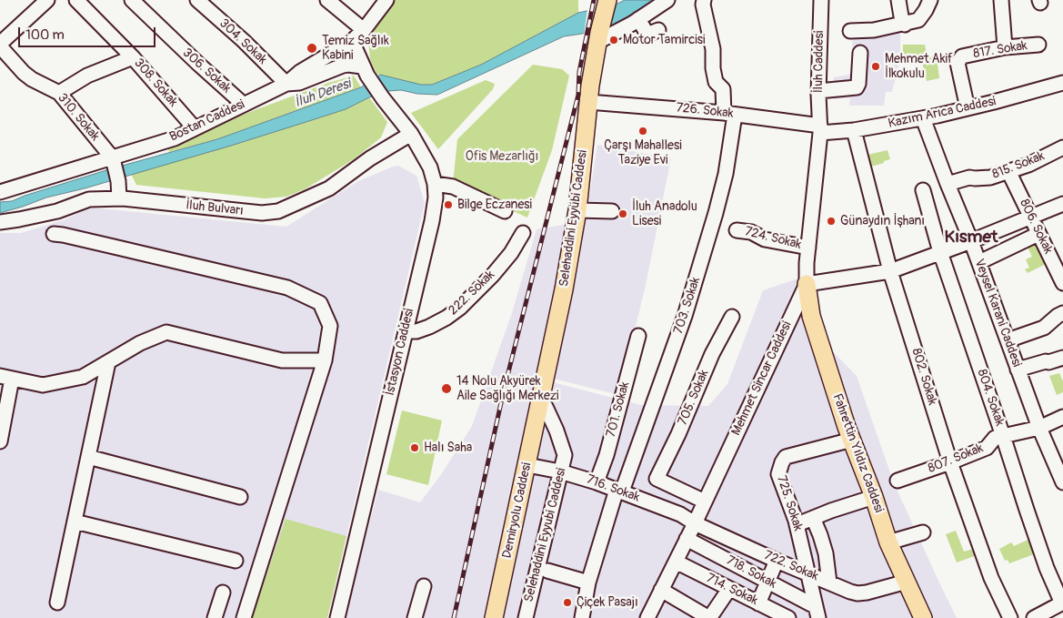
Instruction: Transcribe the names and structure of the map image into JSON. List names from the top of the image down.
{
  "streets": {
    "main road": ["Selehaddini Eyyübi Caddesi", "Fahrettin Yıldız Caddesi", "Demiryolu Caddesi"],
    "street": [
      "304. Sokak",
      "817. Sokak",
      "İluh Caddesi",
      "306. Sokak",
      "308. Sokak",
      "726. Sokak",
      "Kazım Arıca Caddesi",
      "310. Sokak",
      "Bostan Caddesi",
      "815. Sokak",
      "İluh Bulvarı",
      "806. Sokak",
      "724. Sokak",
      "222. Sokak",
      "703. Sokak",
      "Veysel Karani Caddesi",
      "İstasyon Caddesi",
      "802. Sokak",
      "Mehmet Sincar Caddesi",
      "705. Sokak",
      "804. Sokak",
      "701. Sokak",
      "807. Sokak",
      "716. Sokak",
      "725. Sokak",
      "Selehaddini Eyyubi Caddesi",
      "722. Sokak",
      "718. Sokak",
      "714. Sokak"
    ]
  },
  "crossings": [
    ["304. Sokak", "Bostan Caddesi"],
    ["817. Sokak", "Kazım Arıca Caddesi"],
    ["İluh Caddesi", "726. Sokak"],
    ["İluh Caddesi", "Kazım Arıca Caddesi"],
    ["İluh Caddesi", "Mehmet Sincar Caddesi"],
    ["306. Sokak", "Bostan Caddesi"],
    ["308. Sokak", "Bostan Caddesi"],
    ["726. Sokak", "Kazım Arıca Caddesi"],
    ["726. Sokak", "Selehaddini Eyyübi Caddesi"],
    ["726. Sokak", "703. Sokak"],
    ["726. Sokak", "Mehmet Sincar Caddesi"],
    ["Kazım Arıca Caddesi", "Veysel Karani Caddesi"],
    ["Kazım Arıca Caddesi", "802. Sokak"],
    ["Kazım Arıca Caddesi", "Mehmet Sincar Caddesi"],
    ["310. Sokak", "Bostan Caddesi"],
    ["Bostan Caddesi", "İstasyon Caddesi"],
    ["815. Sokak", "806. Sokak"],
    ["815. Sokak", "Veysel Karani Caddesi"],
    ["İluh Bulvarı", "İstasyon Caddesi"],
    ["Selehaddini Eyyübi Caddesi", "Demiryolu Caddesi"],
    ["Selehaddini Eyyübi Caddesi", "Selehaddini Eyyubi Caddesi"],
    ["724. Sokak", "Mehmet Sincar Caddesi"],
    ["222. Sokak", "İstasyon Caddesi"],
    ["703. Sokak", "716. Sokak"],
    ["Veysel Karani Caddesi", "807. Sokak"],
    ["802. Sokak", "807. Sokak"],
    ["Mehmet Sincar Caddesi", "705. Sokak"],
    ["Mehmet Sincar Caddesi", "Fahrettin Yıldız Caddesi"],
    ["Mehmet Sincar Caddesi", "716. Sokak"],
    ["Mehmet Sincar Caddesi", "722. Sokak"],
    ["Mehmet Sincar Caddesi", "718. Sokak"],
    ["Mehmet Sincar Caddesi", "714. Sokak"],
    ["804. Sokak", "807. Sokak"],
    ["701. Sokak", "716. Sokak"],
    ["Fahrettin Yıldız Caddesi", "725. Sokak"],
    ["Fahrettin Yıldız Caddesi", "722. Sokak"],
    ["716. Sokak", "Demiryolu Caddesi"],
    ["716. Sokak", "Selehaddini Eyyubi Caddesi"],
    ["716. Sokak", "722. Sokak"],
    ["725. Sokak", "722. Sokak"],
    ["725. Sokak", "718. Sokak"],
    ["Demiryolu Caddesi", "Selehaddini Eyyubi Caddesi"]
  ],
  "districts": ["Kısmet"],
  "water": ["İluh Deresi"],
  "parks": ["Ofis Mezarlığı"],
  "places": [
    "Motor Tamircisi",
    "Temiz Sağlık Kabini",
    "Mehmet Akif İlkokulu",
    "Çarşı Mahallesi Taziye Evi",
    "Bilge Eczanesi",
    "İluh Anadolu Lisesi",
    "Günaydın İşhanı",
    "14 Nolu Akyürek Aile Sağlığı Merkezi",
    "Halı Saha",
    "Çiçek Pasajı"
  ],
  "scale_bar": "100 m"
}
